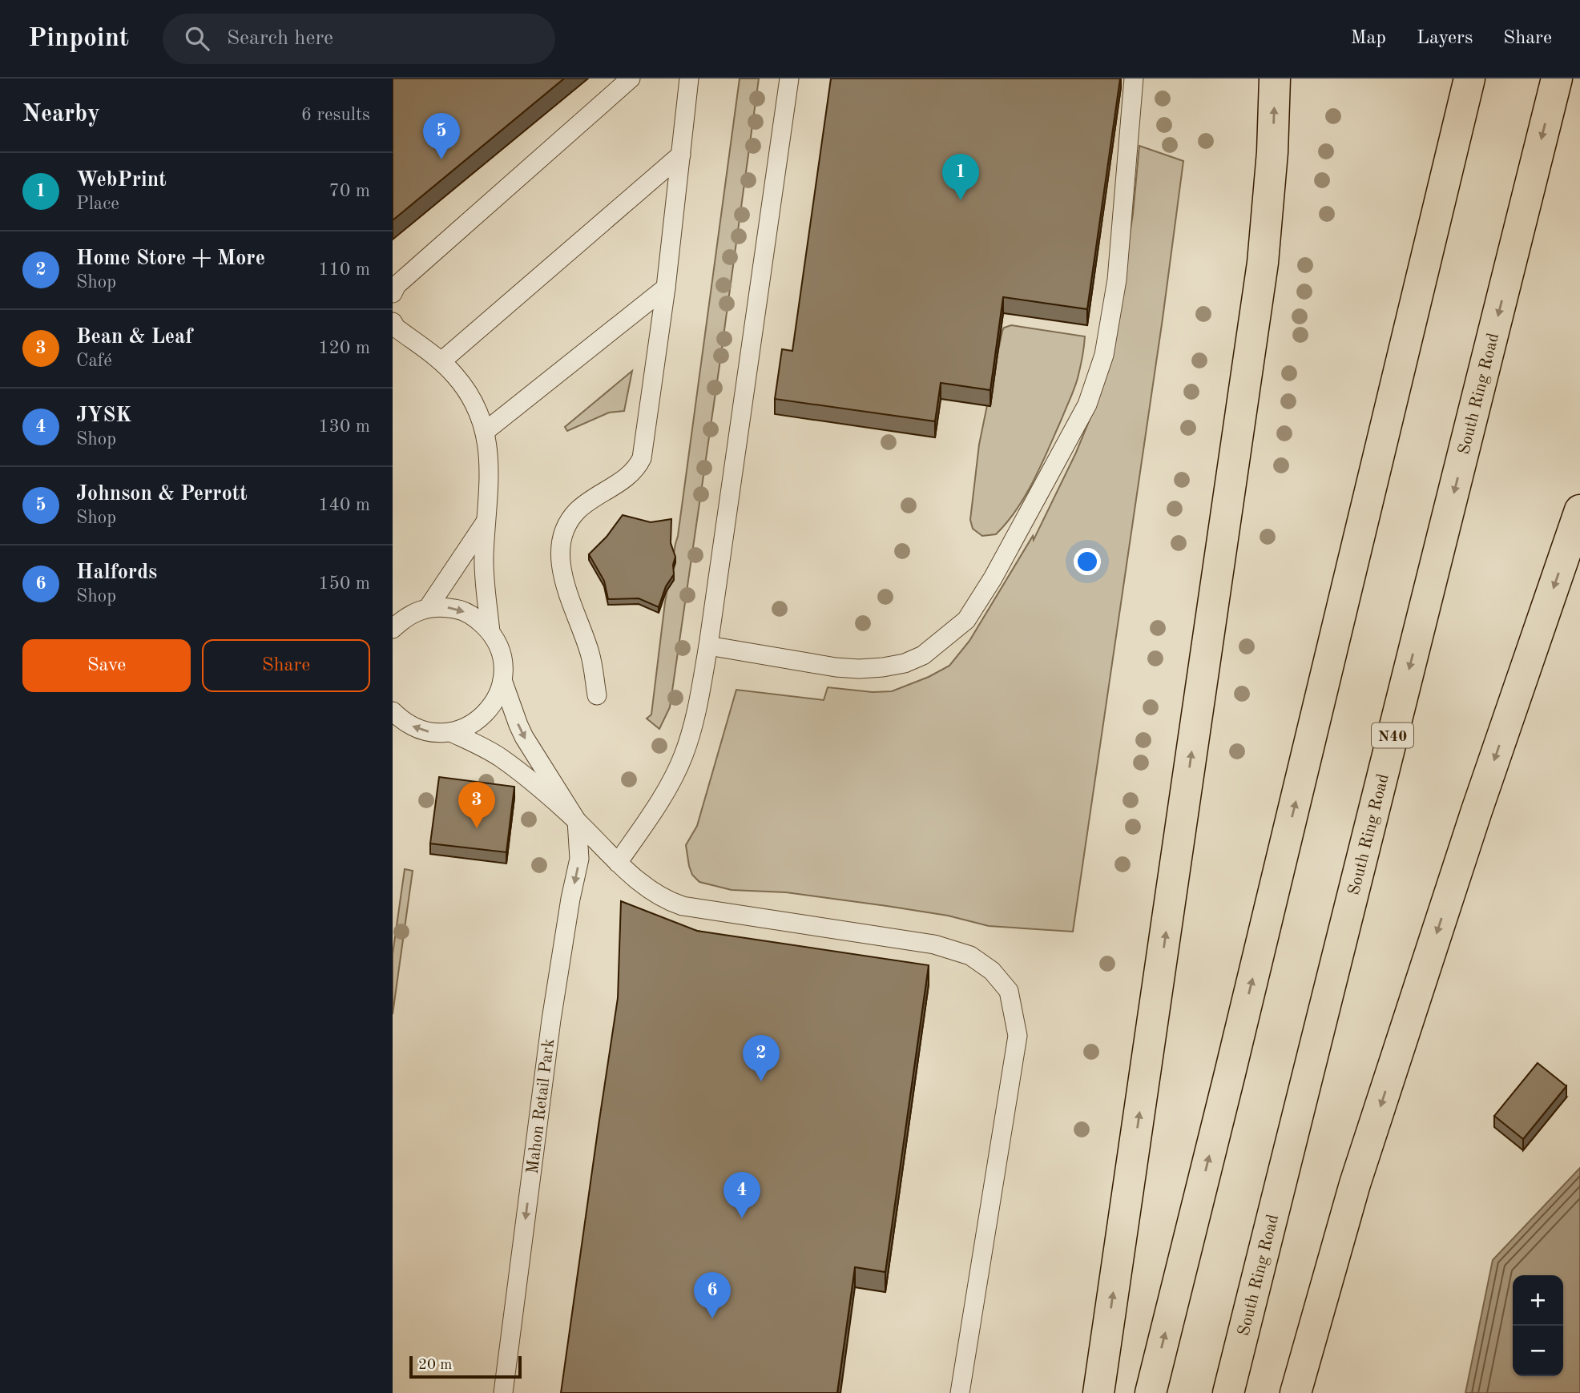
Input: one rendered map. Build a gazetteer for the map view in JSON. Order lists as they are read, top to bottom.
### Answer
{
  "streets": {
    "highway": ["South Ring Road", "N40"],
    "lane": ["Mahon Retail Park"]
  },
  "one_way": ["Mahon Retail Park"],
  "scale_bar": "20 m",
  "page": {
    "header": "Pinpoint",
    "search": "Search here",
    "nav": ["Map", "Layers", "Share"],
    "heading": ["Nearby", "6 results"],
    "pins": [
      "5",
      "1",
      "3",
      "2",
      "4",
      "6"
    ],
    "list": [
      {
        "mark": "1",
        "name": "WebPrint",
        "note": "Place",
        "value": "70 m"
      },
      {
        "mark": "2",
        "name": "Home Store + More",
        "note": "Shop",
        "value": "110 m"
      },
      {
        "mark": "3",
        "name": "Bean & Leaf",
        "note": "Café",
        "value": "120 m"
      },
      {
        "mark": "4",
        "name": "JYSK",
        "note": "Shop",
        "value": "130 m"
      },
      {
        "mark": "5",
        "name": "Johnson & Perrott",
        "note": "Shop",
        "value": "140 m"
      },
      {
        "mark": "6",
        "name": "Halfords",
        "note": "Shop",
        "value": "150 m"
      }
    ],
    "buttons": ["Save", "Share"],
    "map_buttons": ["+", "−"],
    "scale": "20 m"
  }
}
